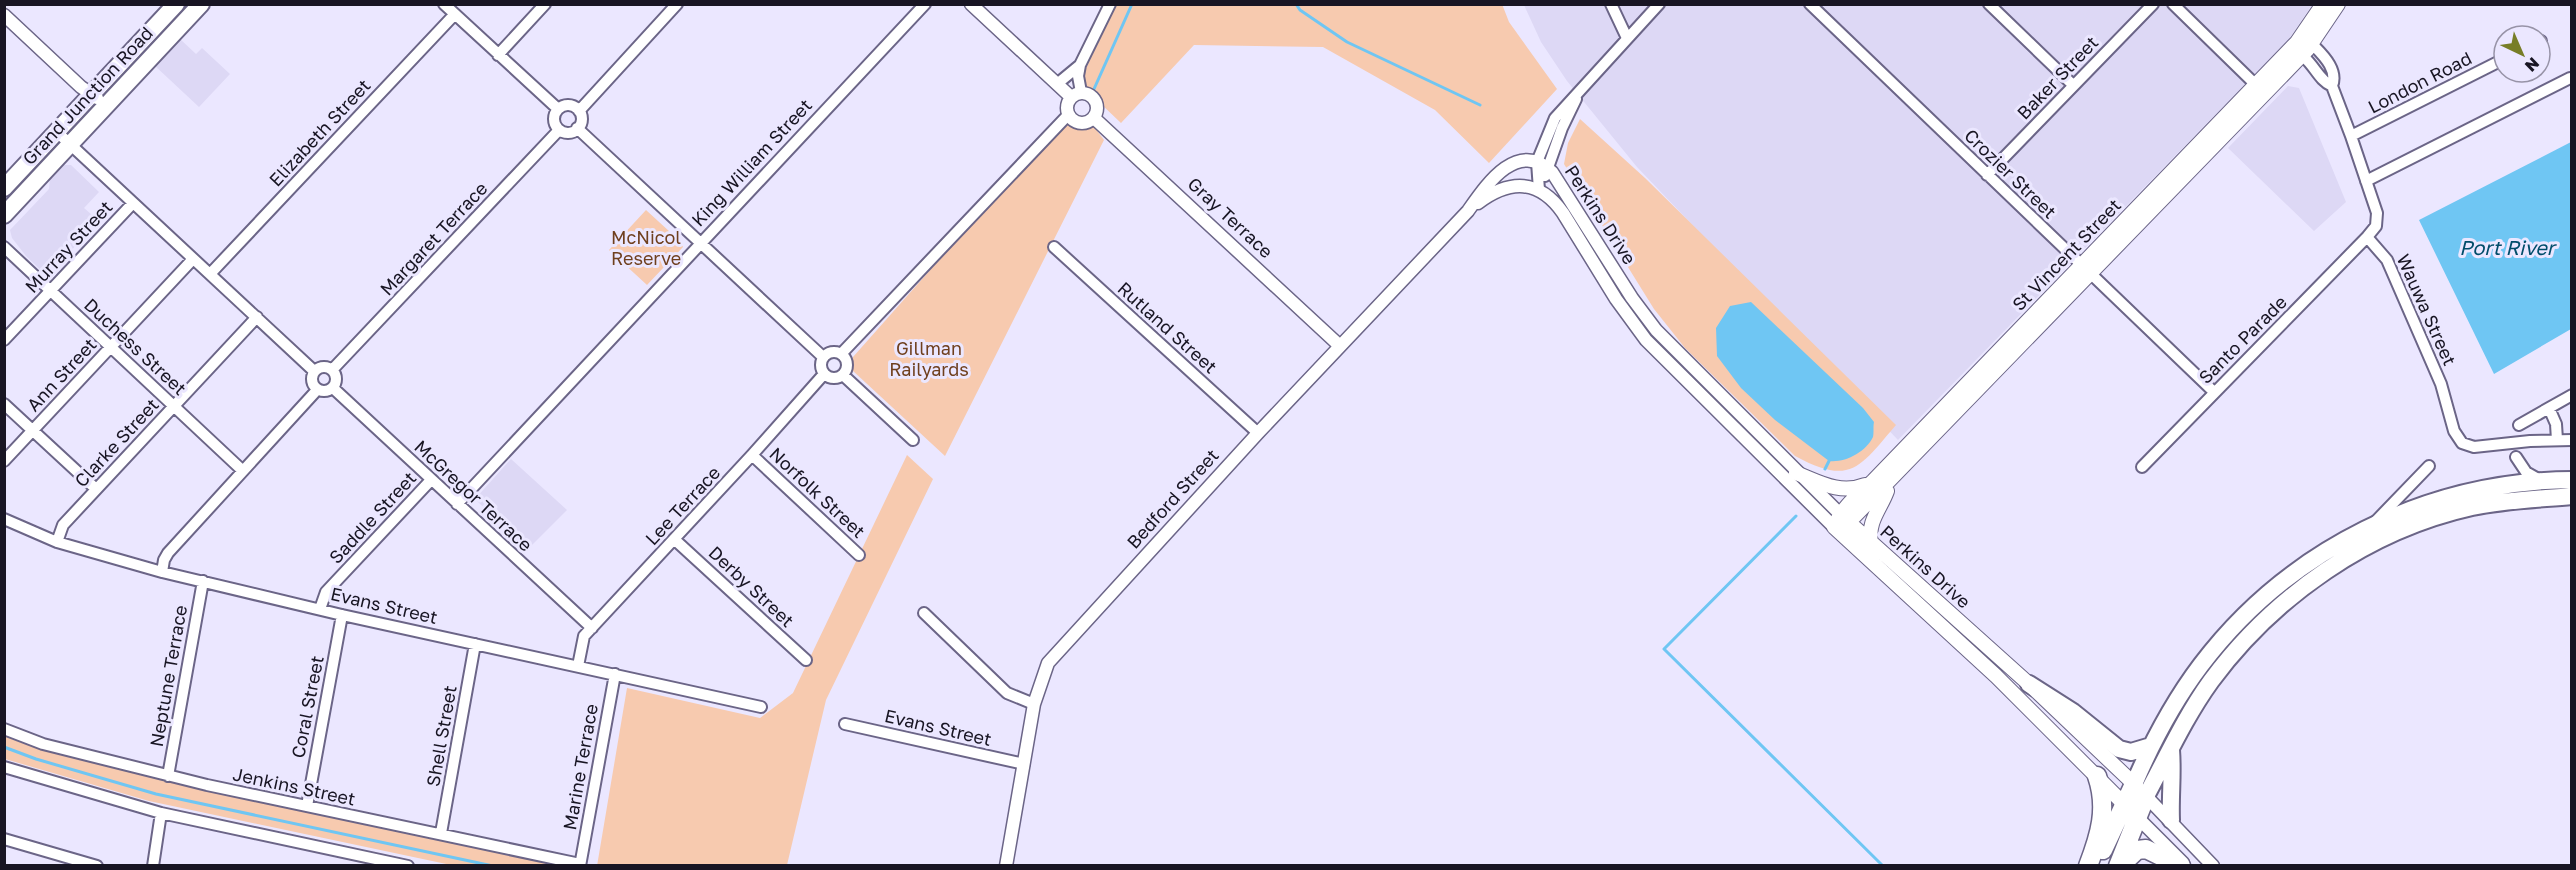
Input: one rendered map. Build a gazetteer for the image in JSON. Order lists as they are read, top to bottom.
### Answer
{
  "streets": {
    "highway": ["Grand Junction Road"],
    "main road": ["Perkins Drive", "St Vincent Street"],
    "street": [
      "Baker Street",
      "London Road",
      "Elizabeth Street",
      "King William Street",
      "Crozier Street",
      "Gray Terrace",
      "Margaret Terrace",
      "Murray Street",
      "Wauwa Street",
      "Rutland Street",
      "Santo Parade",
      "Duchess Street",
      "Ann Street",
      "Clarke Street",
      "Norfolk Street",
      "McGregor Terrace",
      "Bedford Street",
      "Lee Terrace",
      "Saddle Street",
      "Derby Street",
      "Evans Street",
      "Neptune Terrace",
      "Coral Street",
      "Shell Street",
      "Marine Terrace",
      "Jenkins Street"
    ]
  },
  "crossings": [
    ["Baker Street", "Crozier Street"],
    ["King William Street", "McGregor Terrace"],
    ["Crozier Street", "St Vincent Street"],
    ["Crozier Street", "Santo Parade"],
    ["Perkins Drive", "St Vincent Street"],
    ["Perkins Drive", "Bedford Street"],
    ["Gray Terrace", "Bedford Street"],
    ["Margaret Terrace", "McGregor Terrace"],
    ["Murray Street", "Duchess Street"],
    ["Wauwa Street", "Santo Parade"],
    ["Rutland Street", "Bedford Street"],
    ["Duchess Street", "Ann Street"],
    ["Duchess Street", "Clarke Street"],
    ["Clarke Street", "Evans Street"],
    ["Norfolk Street", "Lee Terrace"],
    ["McGregor Terrace", "Lee Terrace"],
    ["McGregor Terrace", "Saddle Street"],
    ["Bedford Street", "Evans Street"],
    ["Lee Terrace", "Derby Street"],
    ["Lee Terrace", "Evans Street"],
    ["Saddle Street", "Evans Street"],
    ["Evans Street", "Neptune Terrace"],
    ["Evans Street", "Coral Street"],
    ["Evans Street", "Shell Street"],
    ["Evans Street", "Marine Terrace"],
    ["Neptune Terrace", "Jenkins Street"],
    ["Coral Street", "Jenkins Street"],
    ["Shell Street", "Jenkins Street"],
    ["Marine Terrace", "Jenkins Street"]
  ],
  "water": ["Port River"],
  "parks": ["McNicol Reserve", "Gillman Railyards"],
  "north": "bottom right"
}
